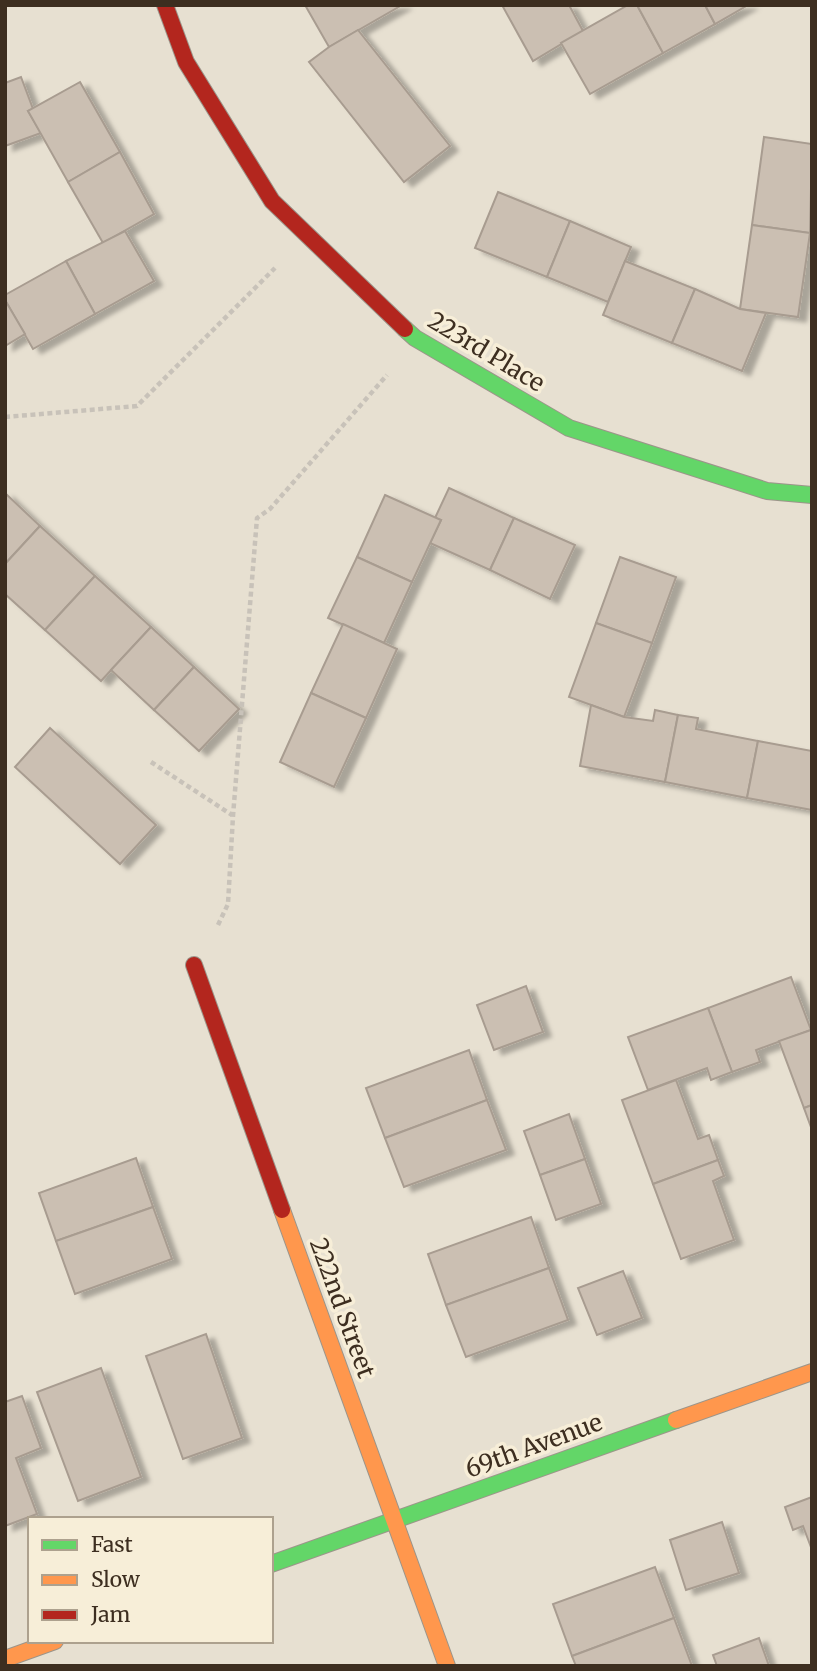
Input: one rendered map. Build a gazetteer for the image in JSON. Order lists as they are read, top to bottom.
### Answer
{
  "streets": {
    "street": ["223rd Place", "222nd Street", "69th Avenue"]
  },
  "crossings": [
    ["222nd Street", "69th Avenue"]
  ],
  "legend": ["Fast", "Slow", "Jam"]
}
